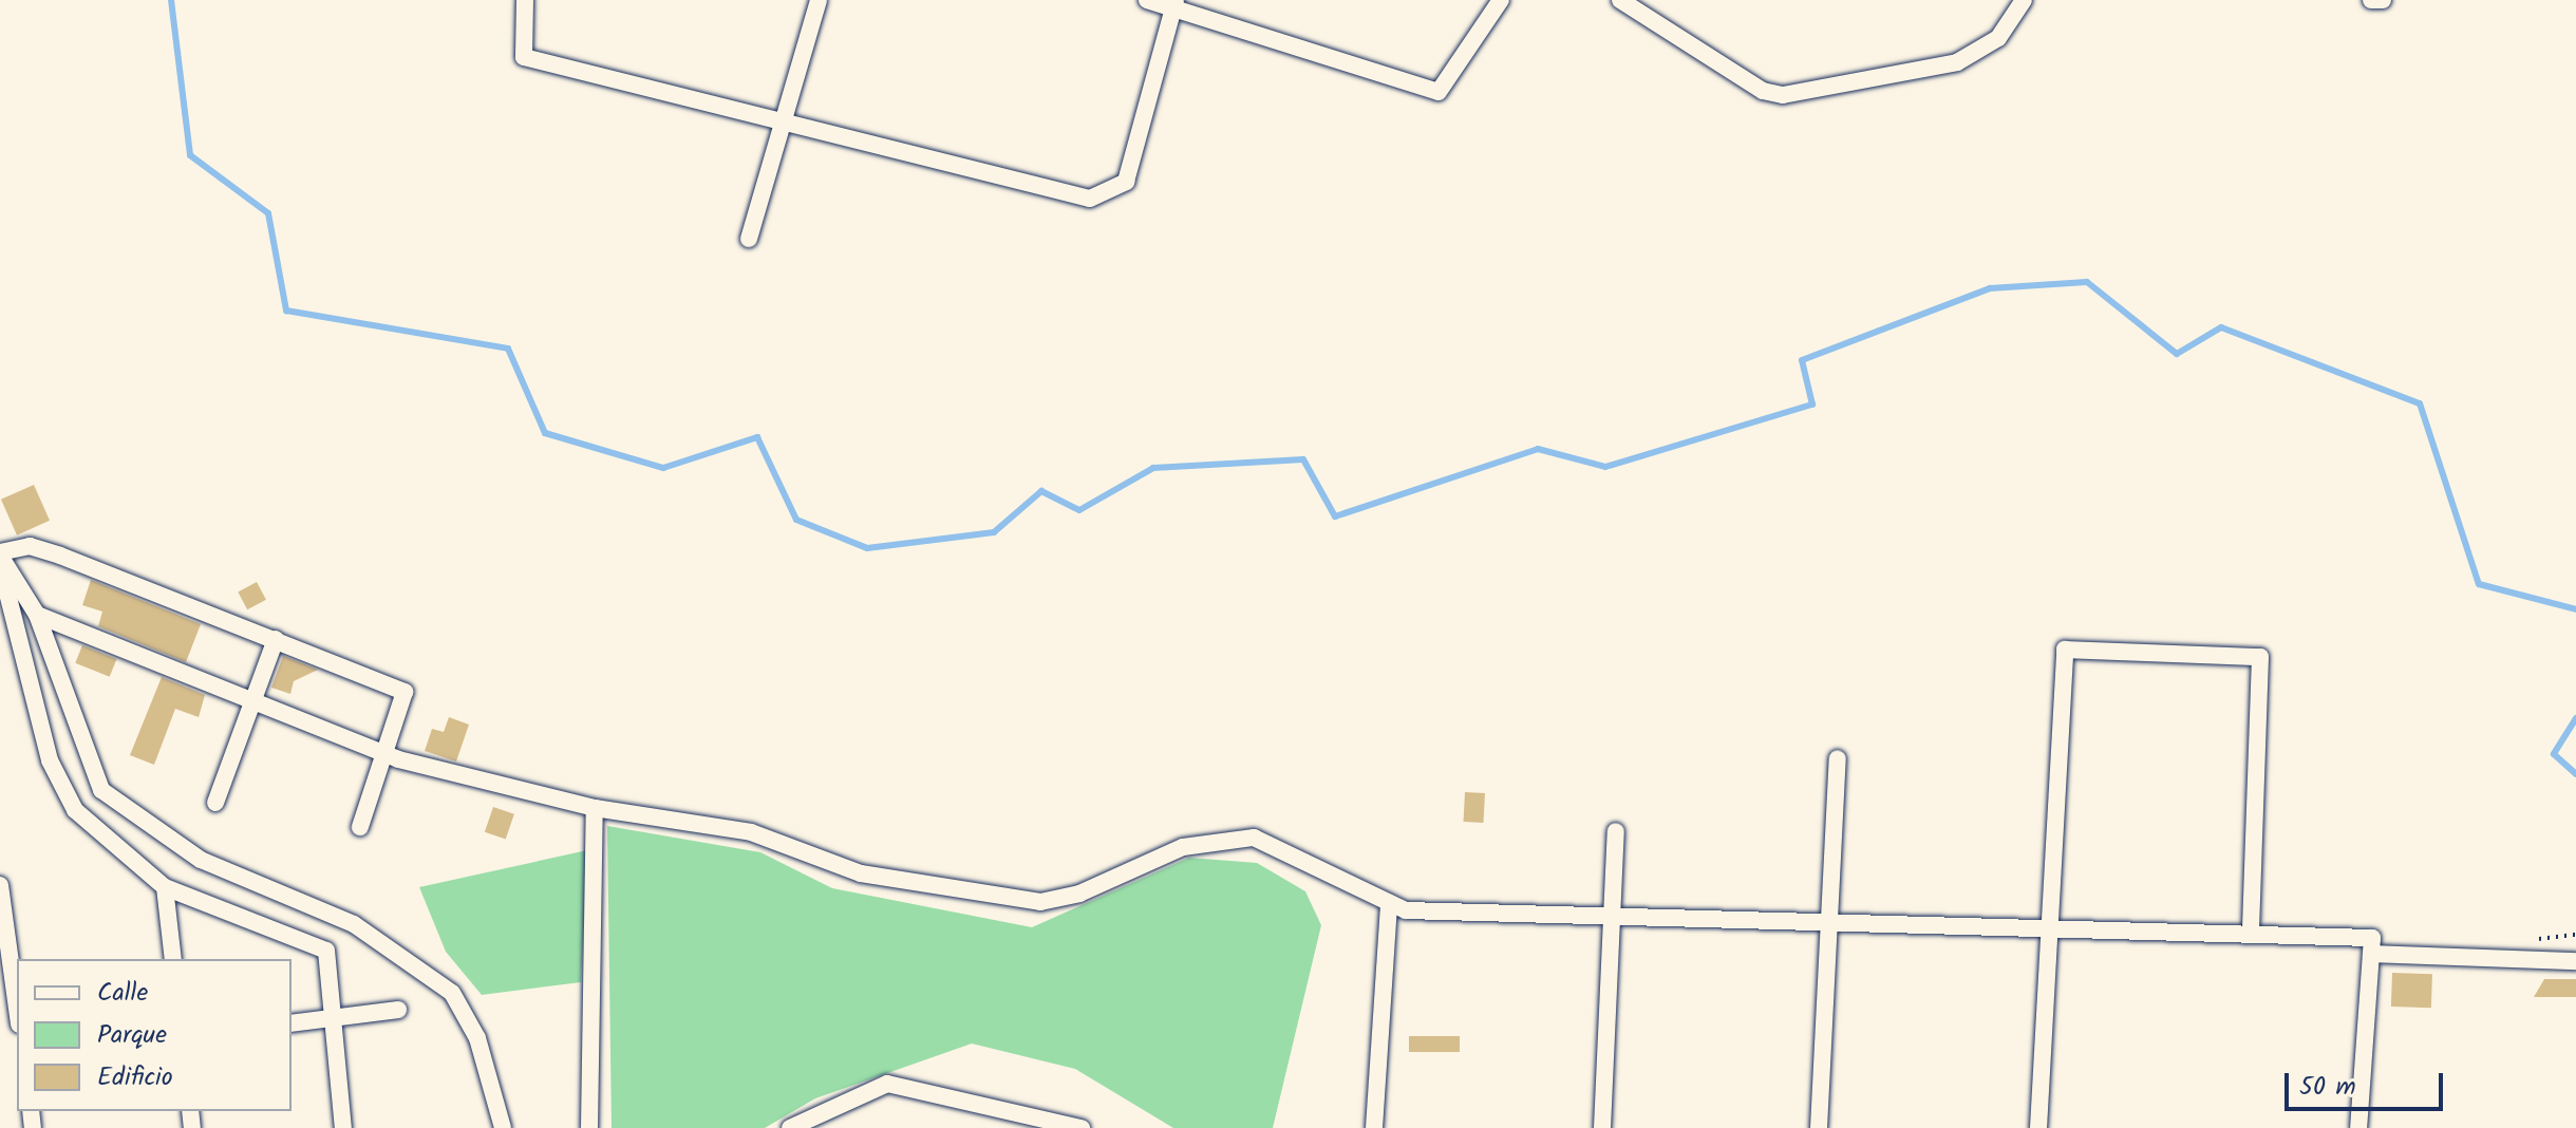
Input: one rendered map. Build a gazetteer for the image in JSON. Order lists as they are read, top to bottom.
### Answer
{
  "legend": ["Calle", "Parque", "Edificio"],
  "scale_bar": "50 m"
}
